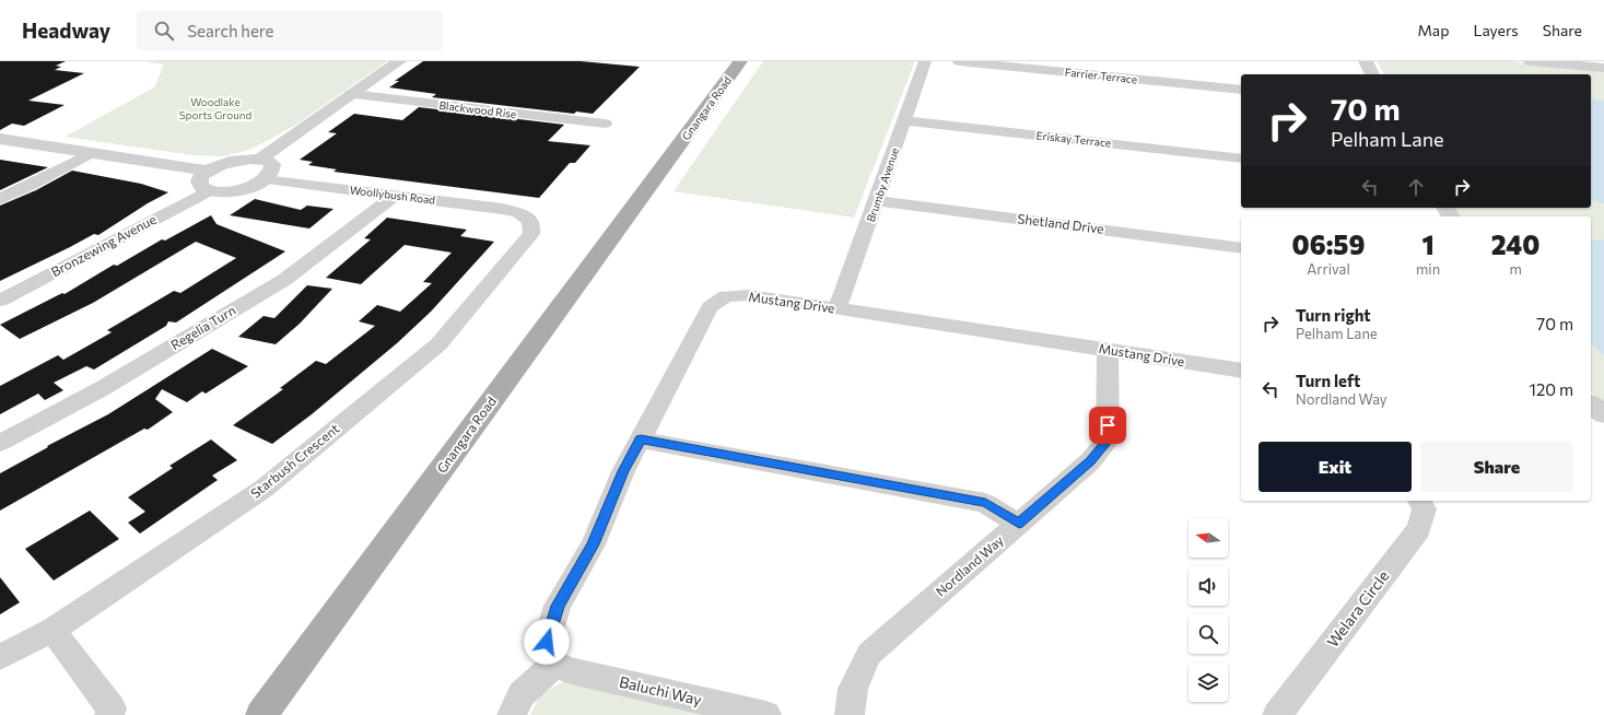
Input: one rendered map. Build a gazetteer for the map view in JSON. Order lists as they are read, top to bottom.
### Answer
{
  "streets": {
    "main road": ["Gnangara Road"],
    "street": [
      "Farrier Terrace",
      "Blackwood Rise",
      "Eriskay Terrace",
      "Brumby Avenue",
      "Woollybush Road",
      "Shetland Drive",
      "Bronzewing Avenue",
      "Mustang Drive",
      "Regelia Turn",
      "Starbush Crescent",
      "Nordland Way",
      "Welara Circle",
      "Baluchi Way"
    ]
  },
  "crossings": [
    ["Eriskay Terrace", "Brumby Avenue"],
    ["Brumby Avenue", "Shetland Drive"],
    ["Brumby Avenue", "Mustang Drive"],
    ["Woollybush Road", "Regelia Turn"],
    ["Woollybush Road", "Starbush Crescent"],
    ["Mustang Drive", "Nordland Way"],
    ["Mustang Drive", "Baluchi Way"]
  ],
  "parks": ["Woodlake Sports Ground"],
  "north": "left",
  "page": {
    "header": "Headway",
    "search": "Search here",
    "nav": ["Map", "Layers", "Share"],
    "turn": ["70 m", "Pelham Lane"],
    "eta": [
      "06:59",
      "Arrival",
      "1",
      "min",
      "240",
      "m"
    ],
    "list": [
      {
        "name": "Turn right",
        "note": "Pelham Lane",
        "value": "70 m"
      },
      {
        "name": "Turn left",
        "note": "Nordland Way",
        "value": "120 m"
      }
    ],
    "buttons": ["Exit", "Share"]
  }
}
